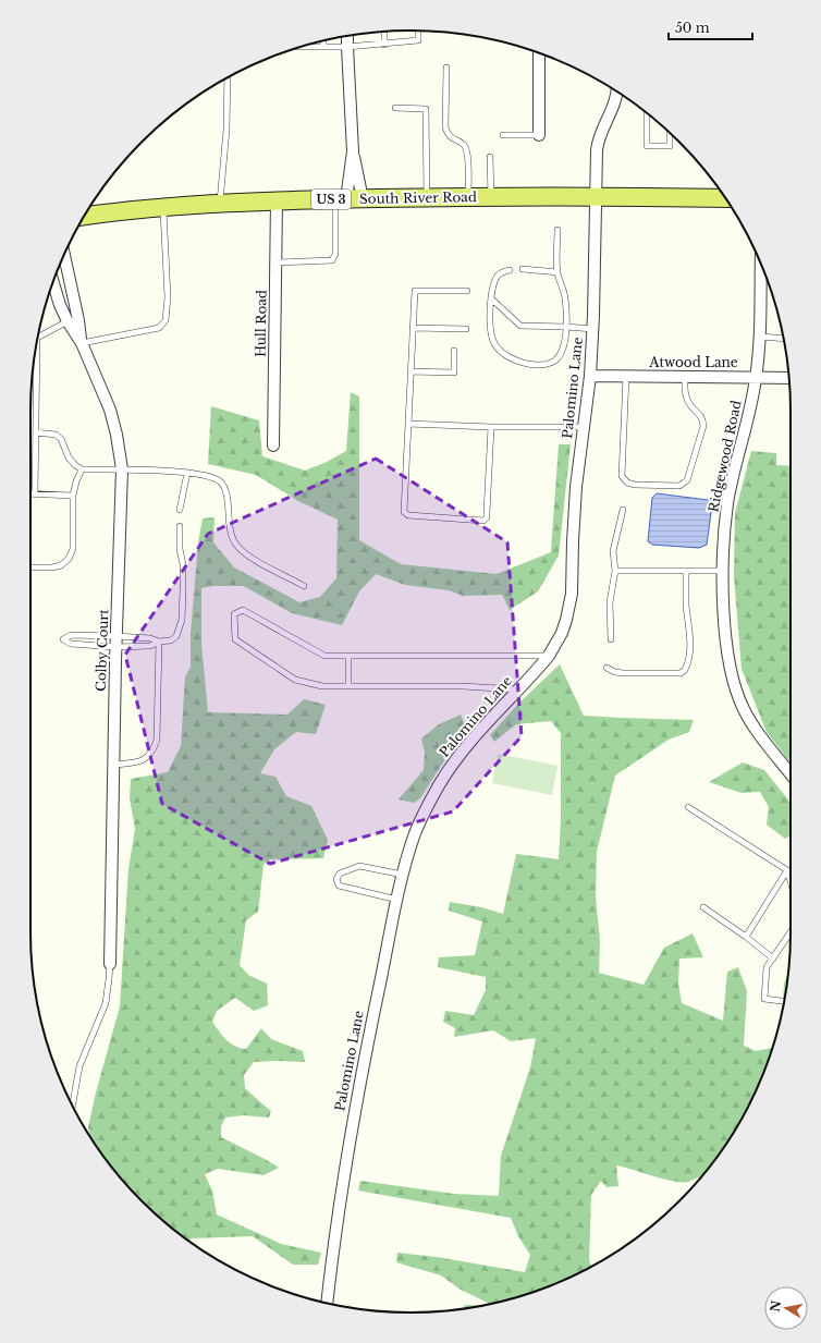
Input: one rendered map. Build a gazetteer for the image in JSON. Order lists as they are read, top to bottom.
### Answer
{
  "streets": {
    "main road": ["South River Road", "US 3"],
    "street": [
      "Hull Road",
      "Atwood Lane",
      "Palomino Lane",
      "Ridgewood Road",
      "Colby Court"
    ]
  },
  "crossings": [
    ["South River Road", "Hull Road"],
    ["South River Road", "Palomino Lane"],
    ["Atwood Lane", "Palomino Lane"],
    ["Atwood Lane", "Ridgewood Road"]
  ],
  "scale_bar": "50 m",
  "north": "left"
}
